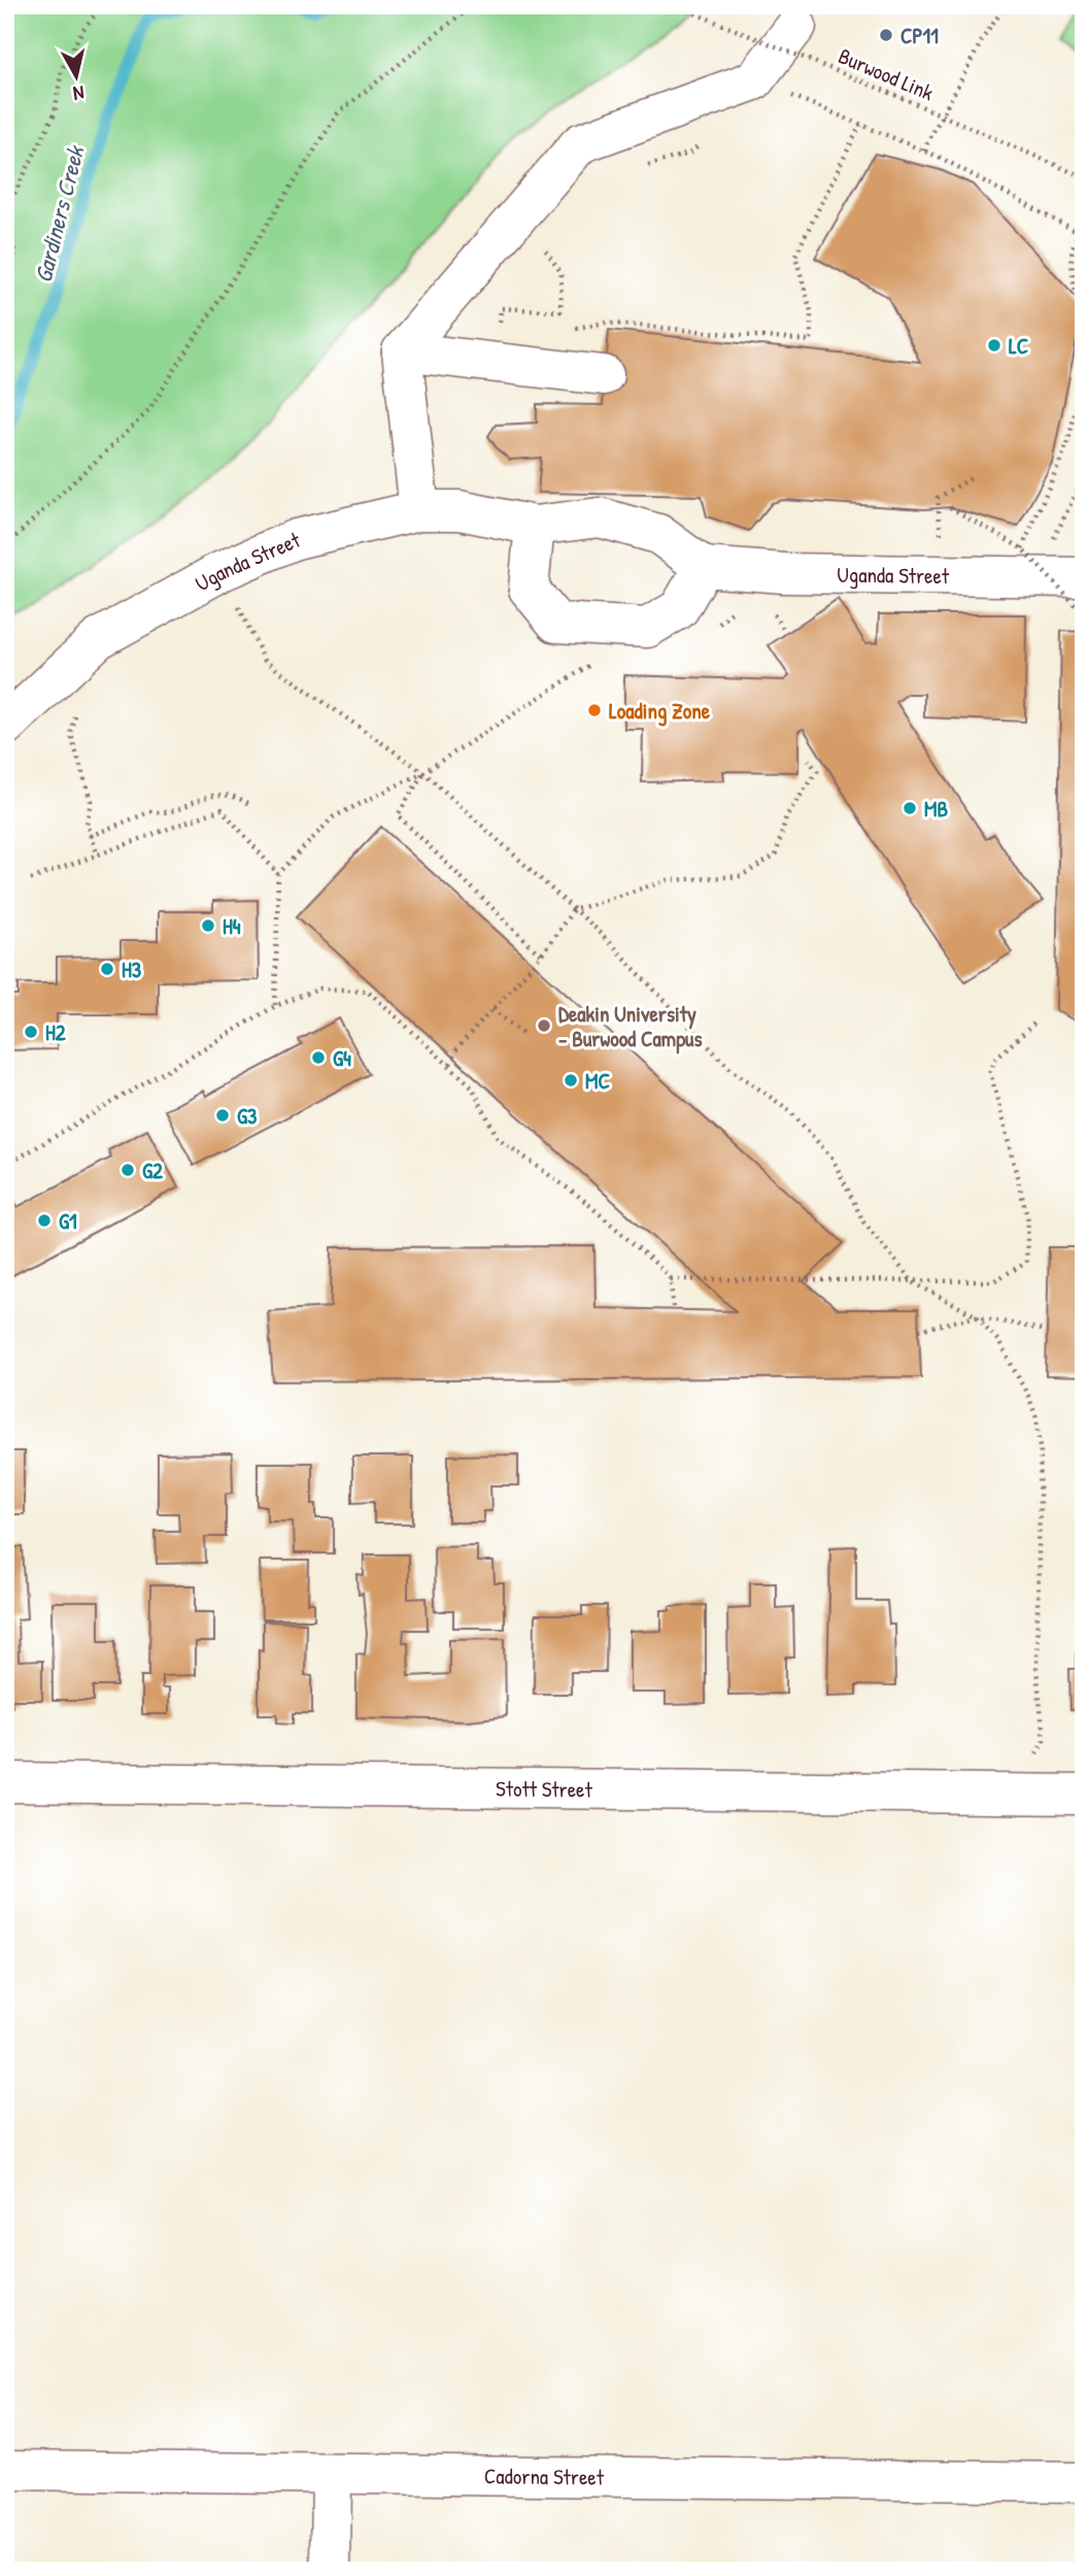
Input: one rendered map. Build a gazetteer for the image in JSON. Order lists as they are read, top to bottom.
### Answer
{
  "streets": {
    "street": ["Uganda Street", "Stott Street", "Cadorna Street"],
    "path": ["Burwood Link"]
  },
  "water": ["Gardiners Creek"],
  "places": [
    "CP11",
    "LC",
    "Loading Zone",
    "MB",
    "H4",
    "H3",
    "Deakin University - Burwood Campus",
    "H2",
    "G4",
    "MC",
    "G3",
    "G2",
    "G1"
  ],
  "north": "bottom"
}
